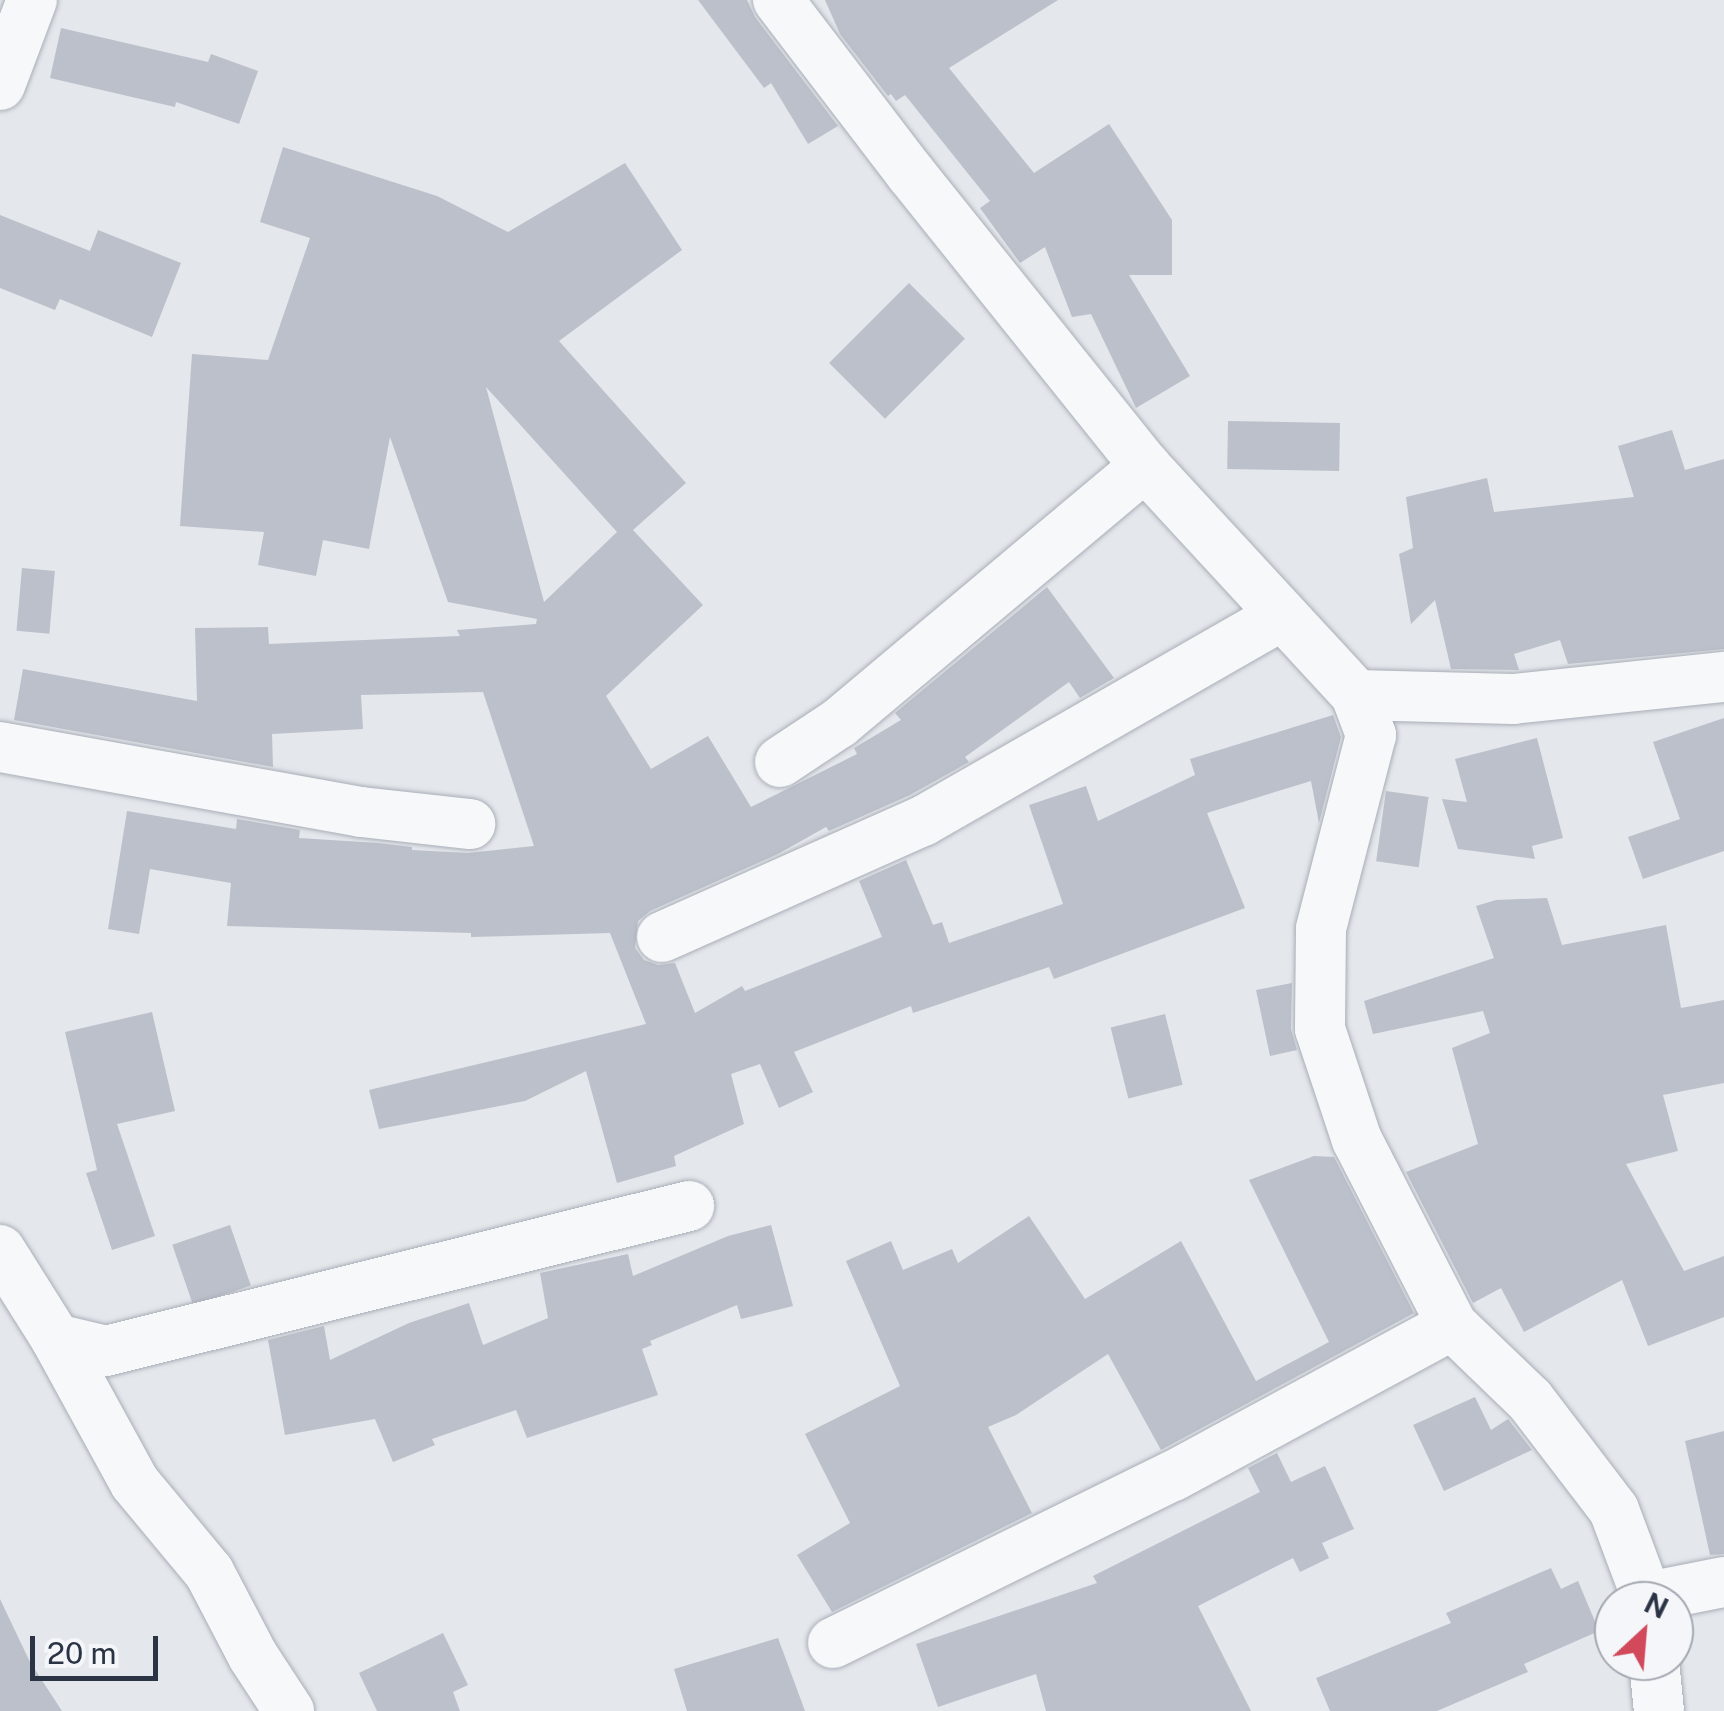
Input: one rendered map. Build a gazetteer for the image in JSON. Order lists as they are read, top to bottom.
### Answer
{
  "scale_bar": "20 m",
  "north": "top right"
}
